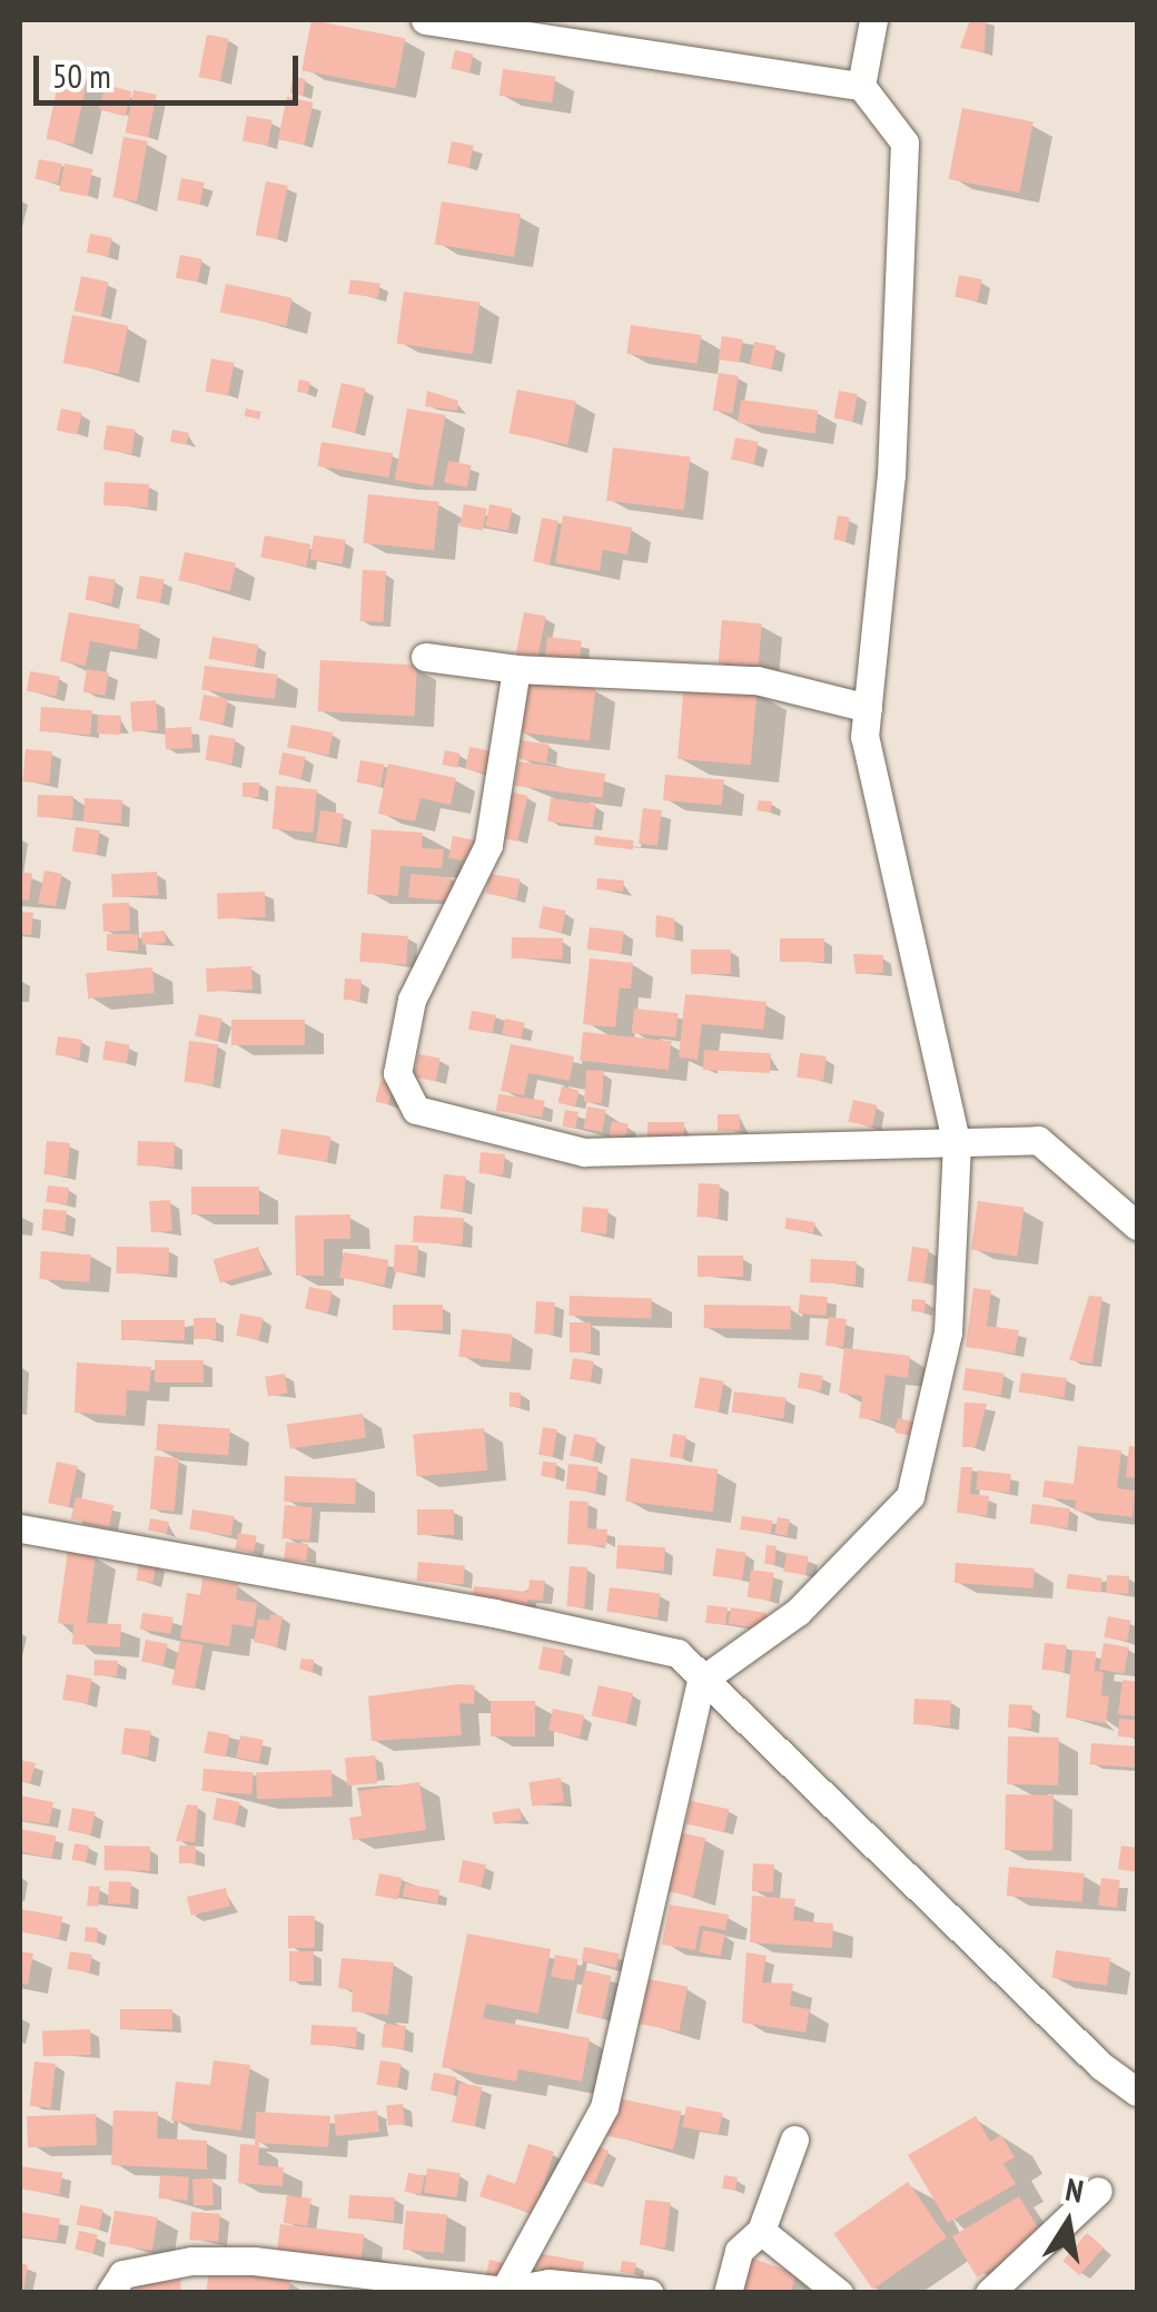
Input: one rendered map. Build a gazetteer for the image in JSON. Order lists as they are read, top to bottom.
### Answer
{
  "scale_bar": "50 m",
  "north": "top"
}
